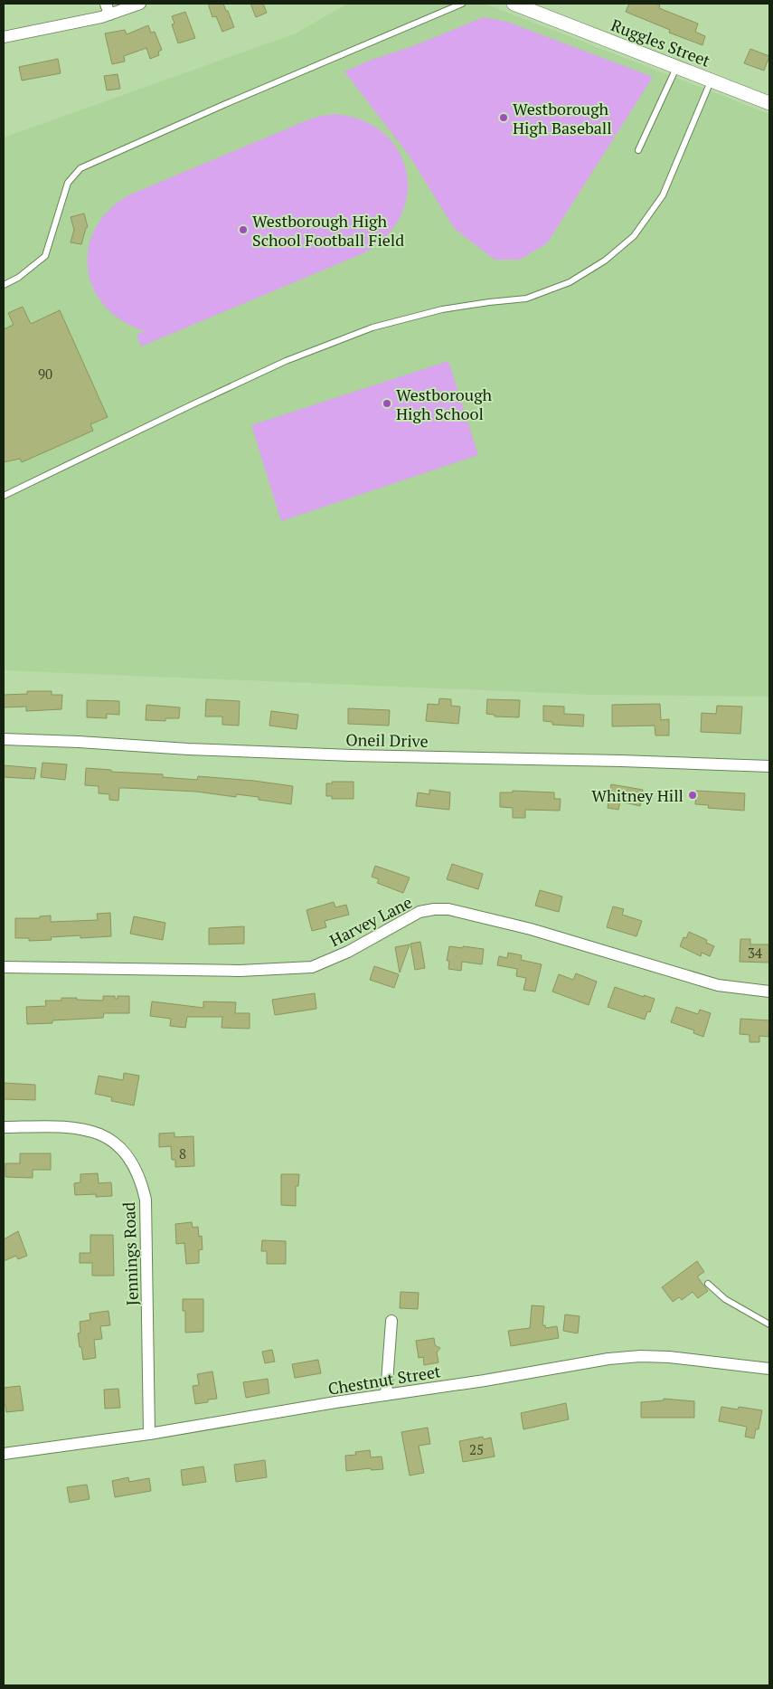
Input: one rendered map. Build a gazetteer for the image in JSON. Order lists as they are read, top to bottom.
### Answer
{
  "streets": {
    "street": [
      "Ruggles Street",
      "Oneil Drive",
      "Harvey Lane",
      "Jennings Road",
      "Chestnut Street"
    ]
  },
  "crossings": [
    ["Jennings Road", "Chestnut Street"]
  ],
  "places": [
    "Westborough High Baseball",
    "Westborough High School Football Field",
    "Westborough High School",
    "Whitney Hill"
  ],
  "house_numbers": [
    "90",
    "34",
    "8",
    "25"
  ]
}
